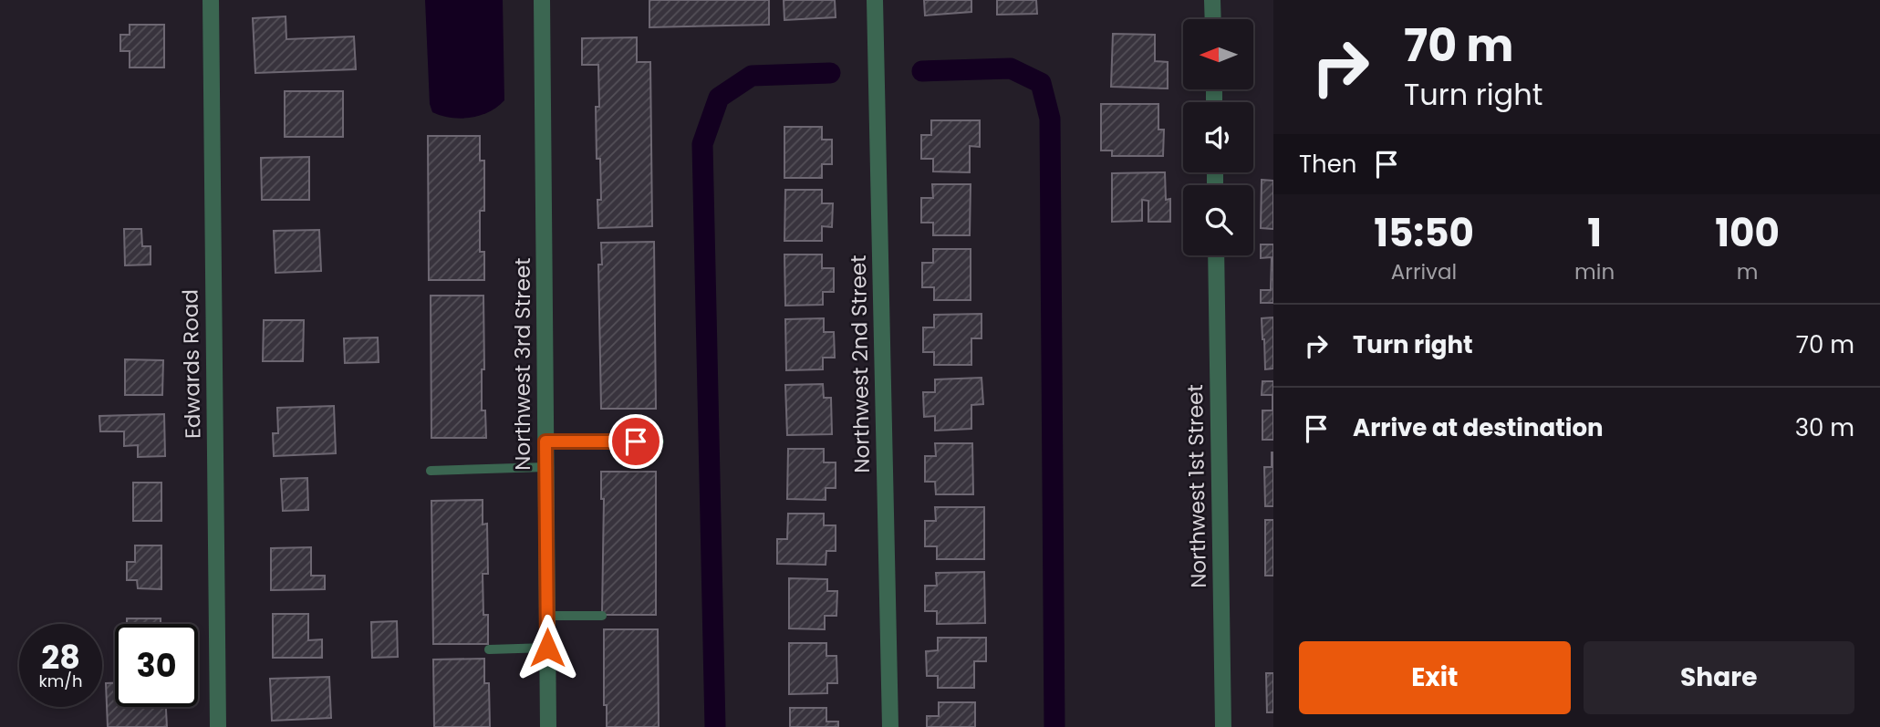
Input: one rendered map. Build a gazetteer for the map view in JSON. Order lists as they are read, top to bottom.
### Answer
{
  "streets": {
    "street": [
      "Edwards Road",
      "Northwest 3rd Street",
      "Northwest 2nd Street",
      "Northwest 1st Street"
    ]
  },
  "north": "left",
  "page": {
    "turn": ["70 m", "Turn right"],
    "then": "Then",
    "eta": [
      "15:50",
      "Arrival",
      "1",
      "min",
      "100",
      "m"
    ],
    "list": [
      {
        "name": "Turn right",
        "value": "70 m"
      },
      {
        "name": "Arrive at destination",
        "value": "30 m"
      }
    ],
    "speed": "28 km/h",
    "limit": "30",
    "buttons": ["Exit", "Share"]
  }
}
